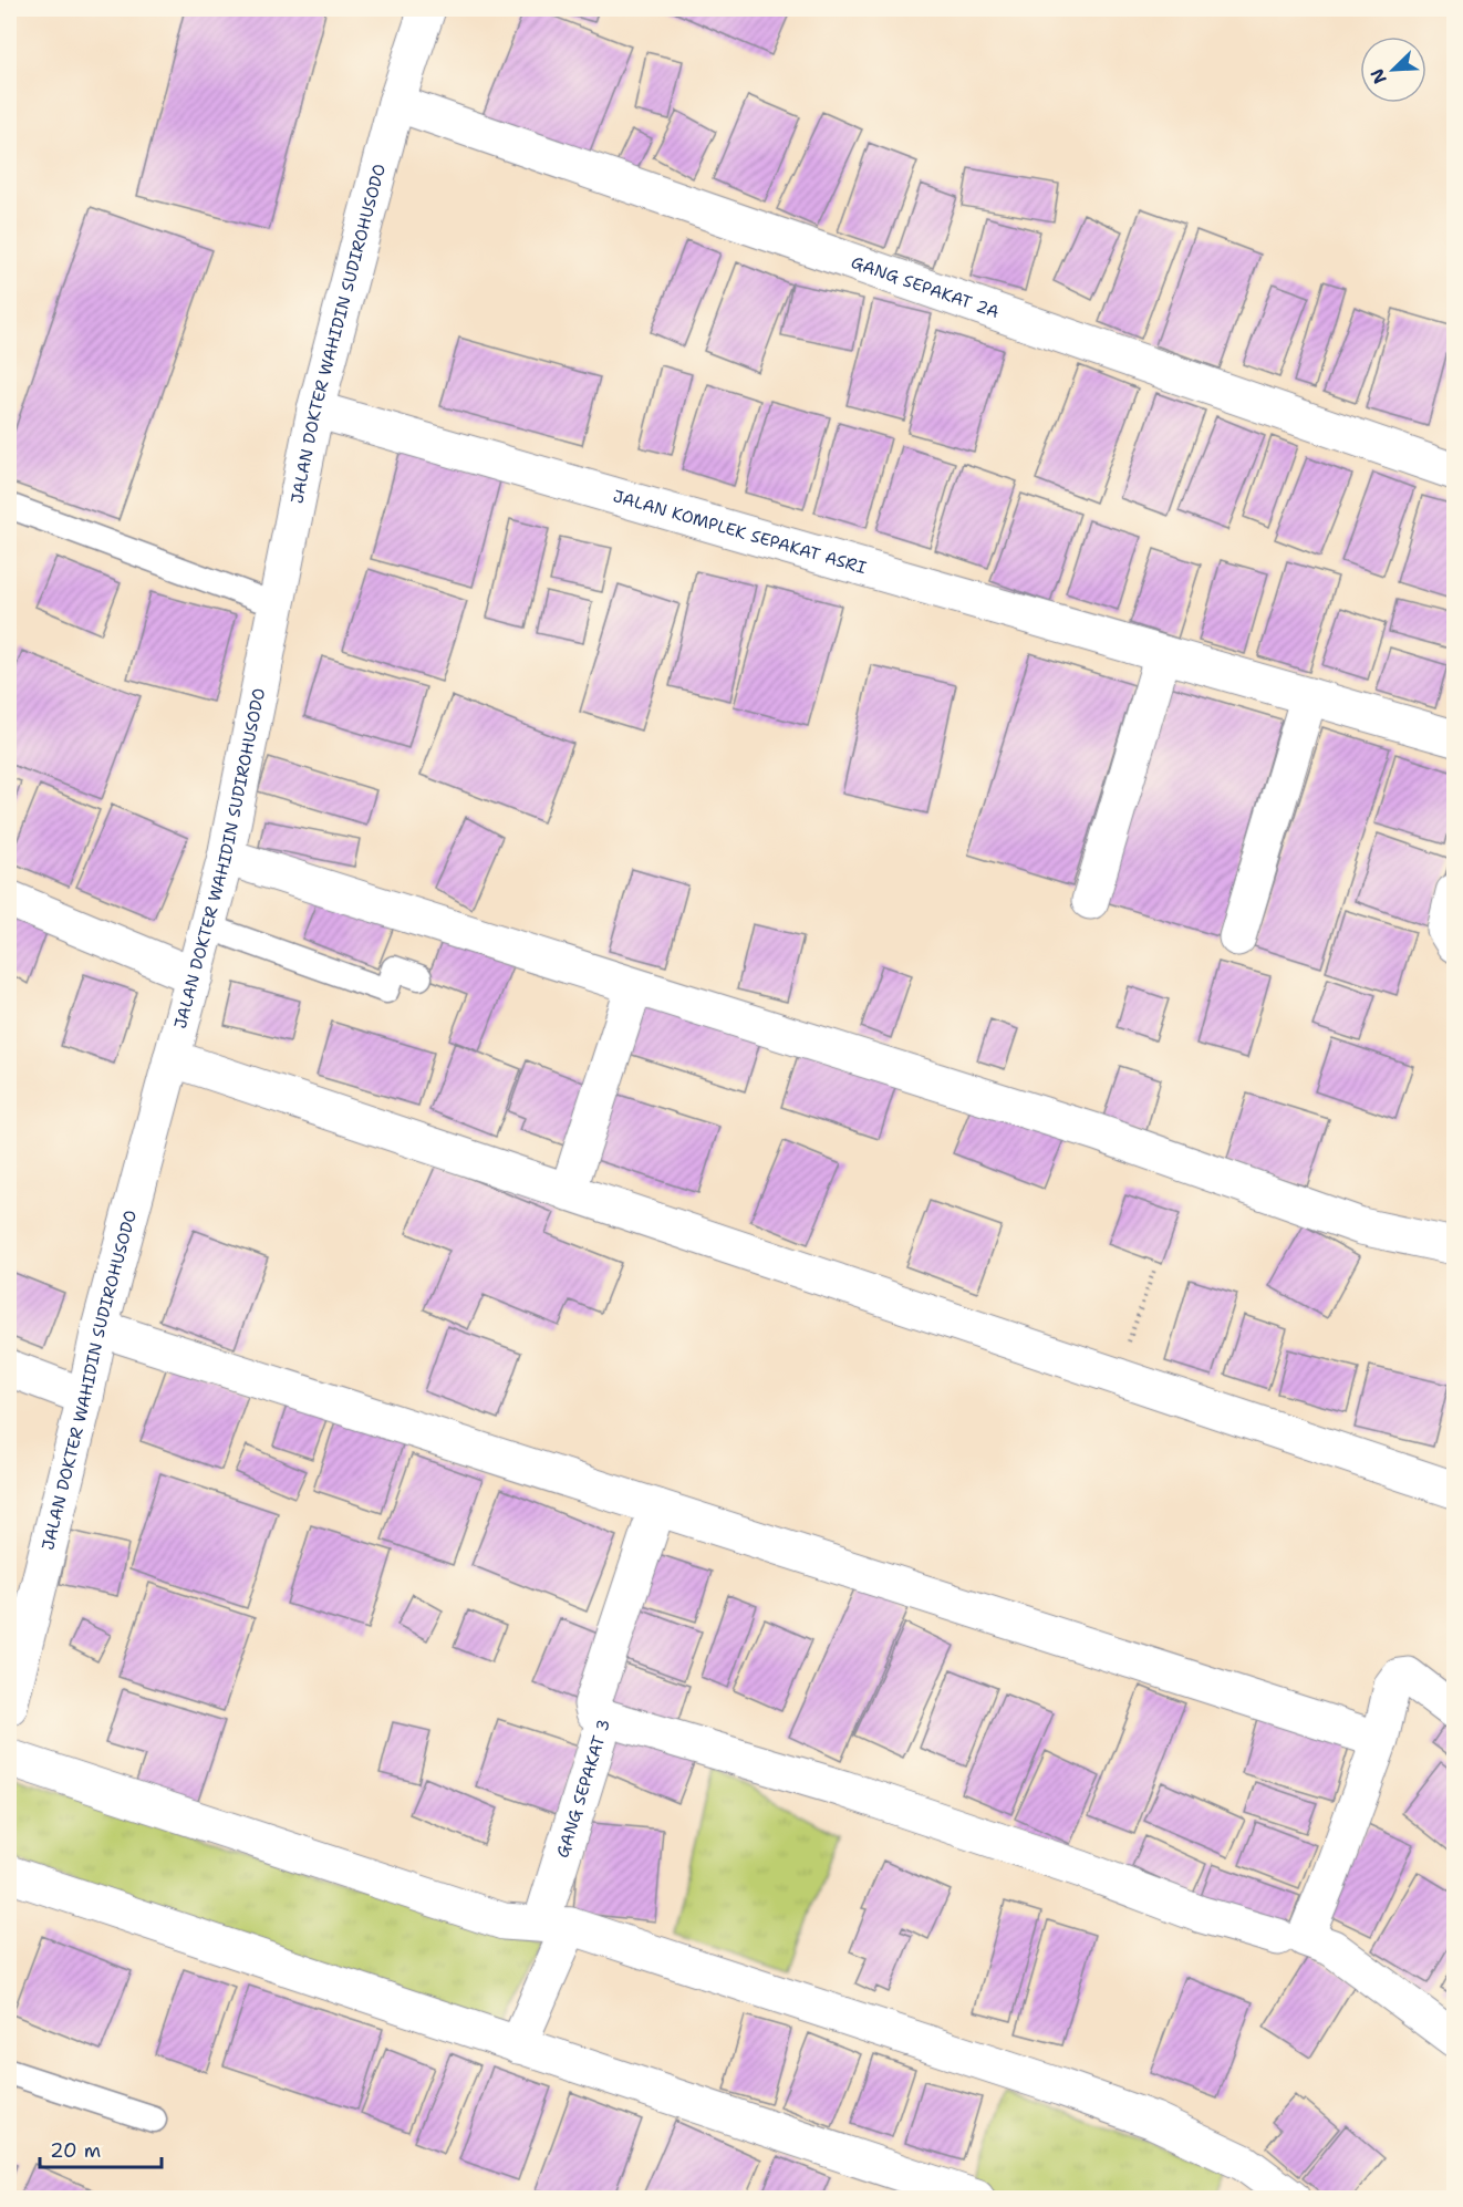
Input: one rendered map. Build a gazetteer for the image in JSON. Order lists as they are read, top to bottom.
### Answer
{
  "streets": {
    "street": [
      "GANG SEPAKAT 2A",
      "JALAN DOKTER WAHIDIN SUDIROHUSODO",
      "JALAN KOMPLEK SEPAKAT ASRI",
      "GANG SEPAKAT 3"
    ]
  },
  "crossings": [
    ["GANG SEPAKAT 2A", "JALAN DOKTER WAHIDIN SUDIROHUSODO"],
    ["JALAN DOKTER WAHIDIN SUDIROHUSODO", "JALAN KOMPLEK SEPAKAT ASRI"]
  ],
  "scale_bar": "20 m",
  "north": "bottom left"
}
